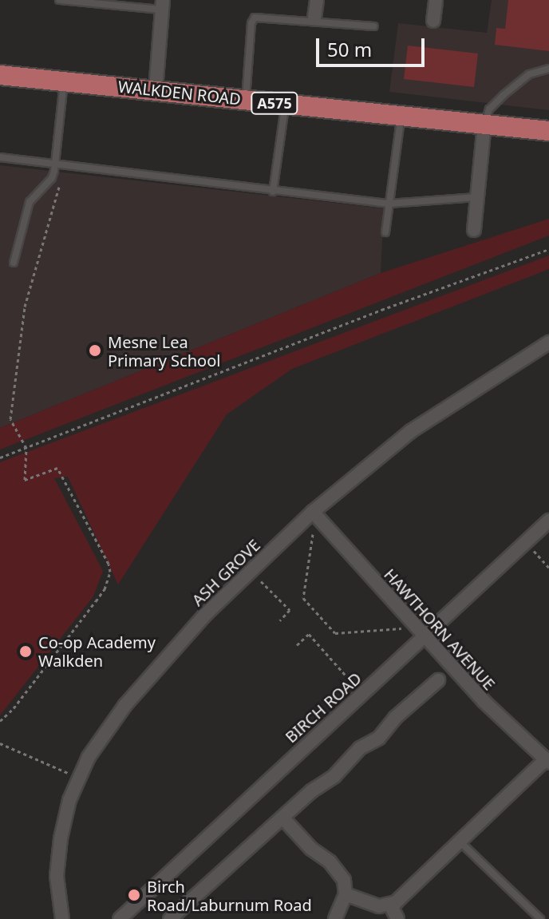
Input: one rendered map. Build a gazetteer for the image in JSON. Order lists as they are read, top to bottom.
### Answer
{
  "streets": {
    "main road": ["WALKDEN ROAD", "A575"],
    "street": ["ASH GROVE", "HAWTHORN AVENUE", "BIRCH ROAD"]
  },
  "crossings": [
    ["ASH GROVE", "HAWTHORN AVENUE"],
    ["HAWTHORN AVENUE", "BIRCH ROAD"]
  ],
  "places": ["Mesne Lea Primary School", "Co-op Academy Walkden", "Birch Road/Laburnum Road"],
  "scale_bar": "50 m"
}
